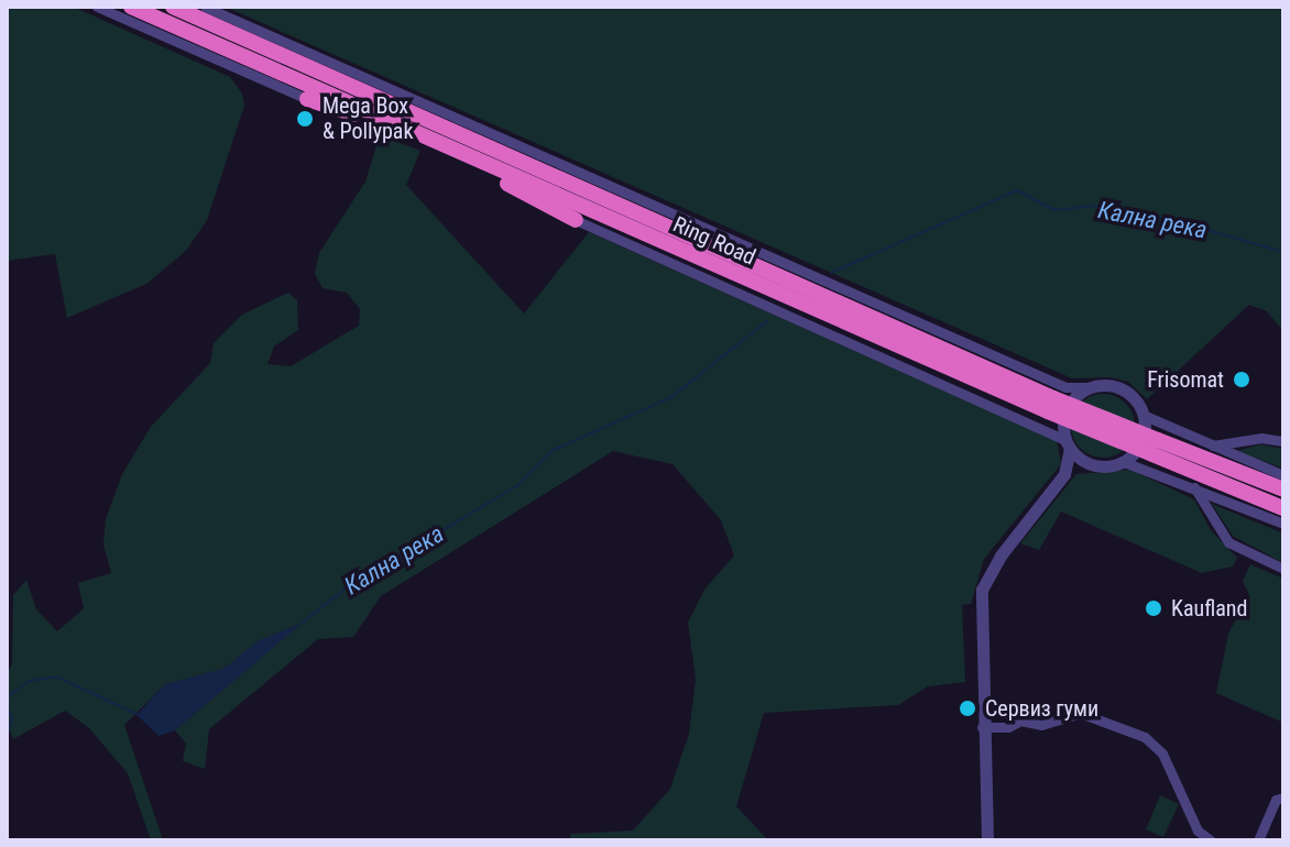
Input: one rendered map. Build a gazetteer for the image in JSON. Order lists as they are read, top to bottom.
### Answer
{
  "streets": {
    "highway": ["Ring Road"]
  },
  "water": ["Кална река"],
  "places": [
    "Mega Box & Pollypak",
    "Frisomat",
    "Kaufland",
    "Сервиз гуми"
  ]
}
